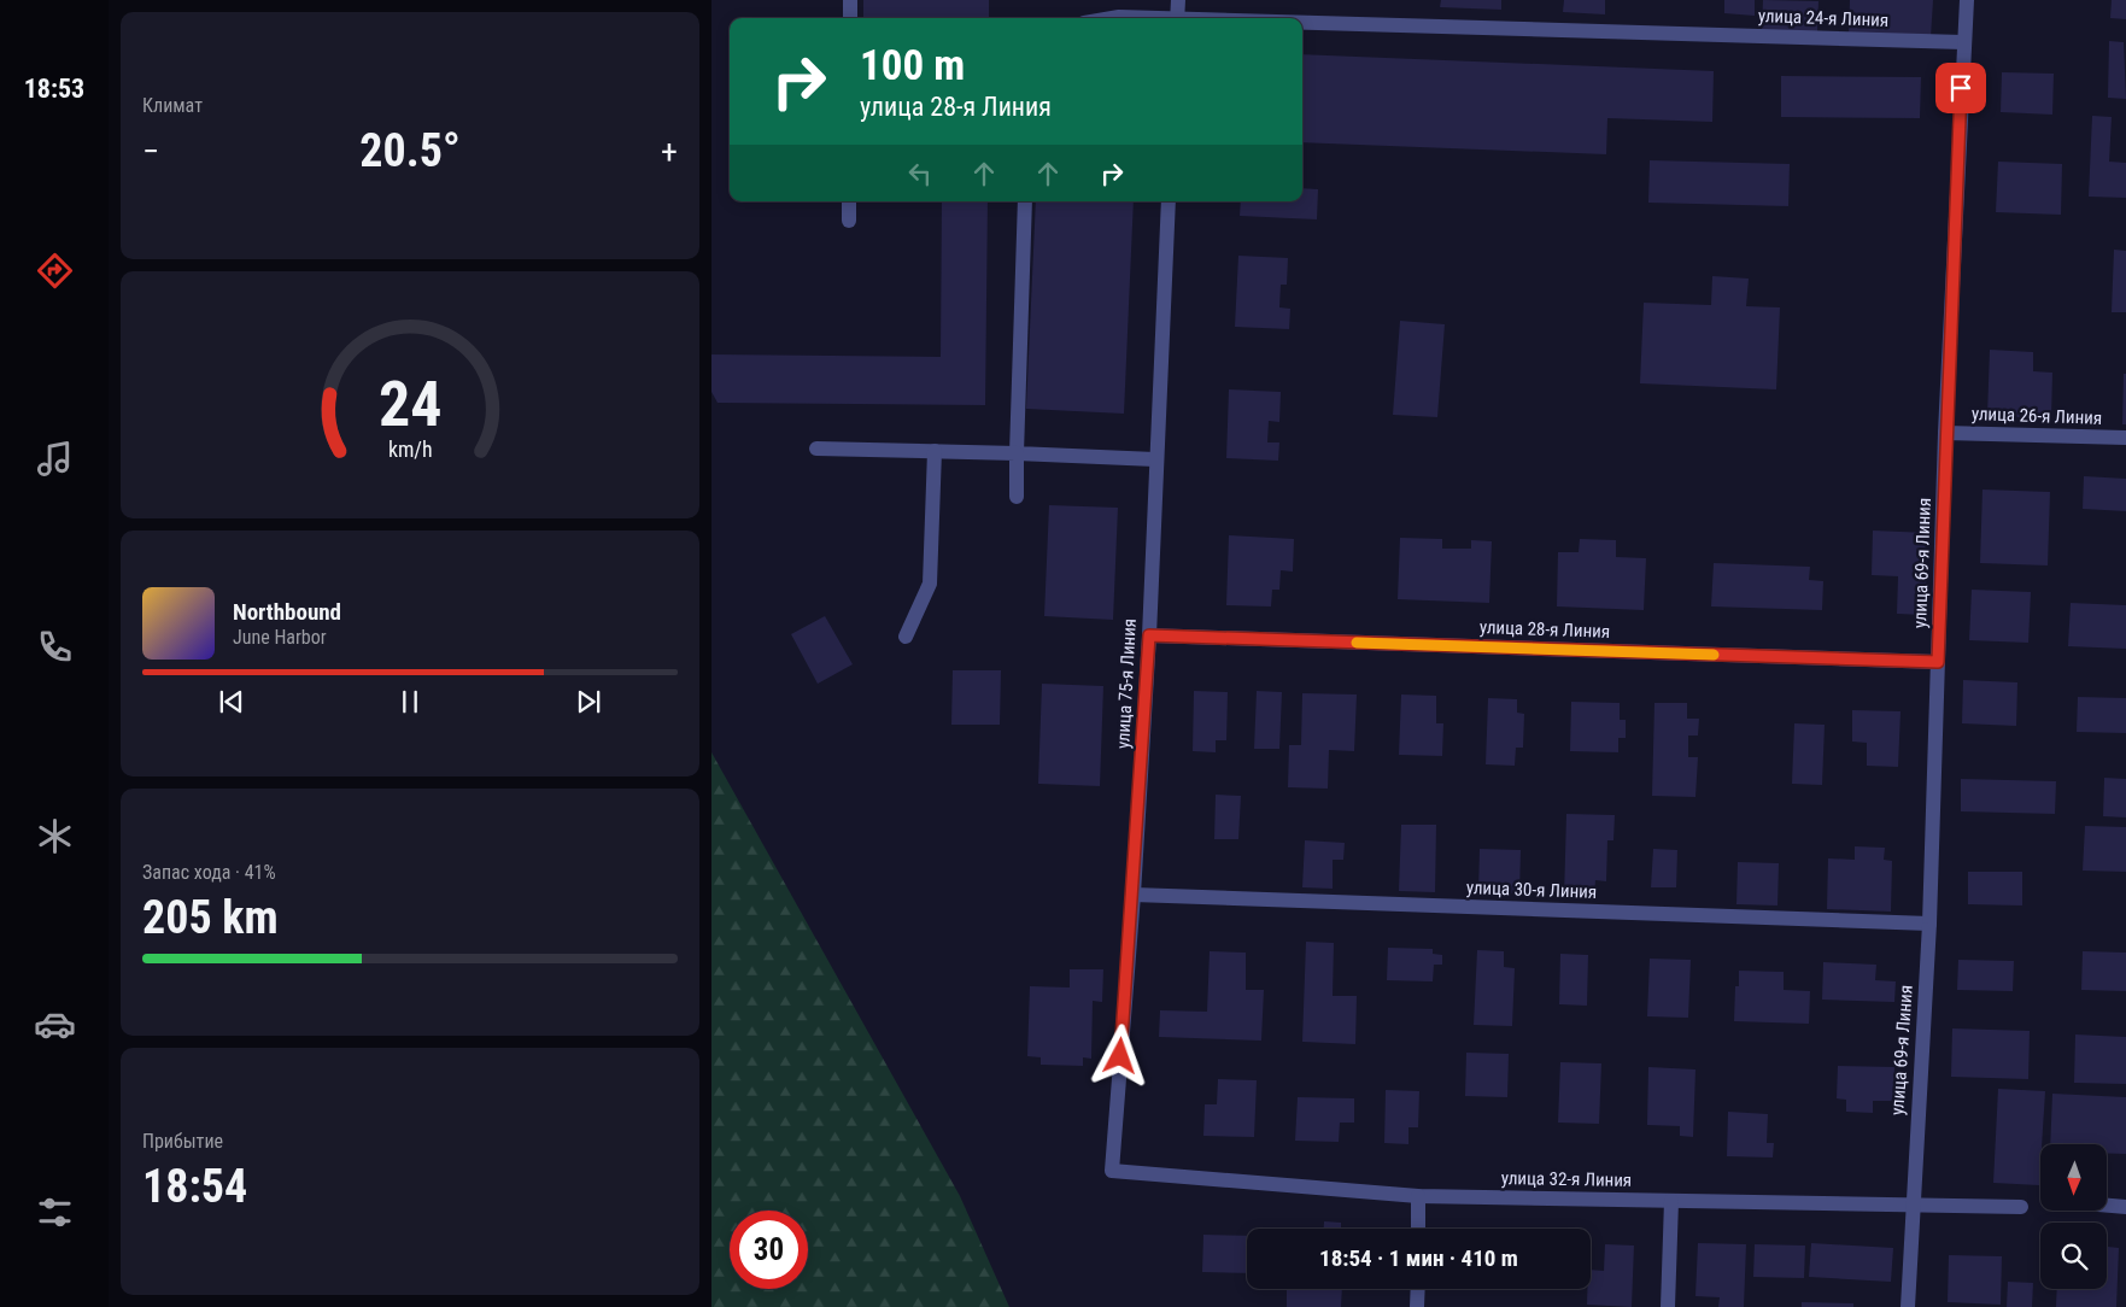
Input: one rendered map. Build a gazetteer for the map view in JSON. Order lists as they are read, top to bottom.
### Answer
{
  "streets": {
    "street": [
      "улица 24-я Линия",
      "улица 26-я Линия",
      "улица 69-я Линия",
      "улица 28-я Линия",
      "улица 75-я Линия",
      "улица 30-я Линия",
      "улица 32-я Линия"
    ]
  },
  "crossings": [
    ["улица 24-я Линия", "улица 69-я Линия"],
    ["улица 26-я Линия", "улица 69-я Линия"],
    ["улица 69-я Линия", "улица 28-я Линия"],
    ["улица 69-я Линия", "улица 30-я Линия"],
    ["улица 69-я Линия", "улица 32-я Линия"],
    ["улица 28-я Линия", "улица 75-я Линия"],
    ["улица 75-я Линия", "улица 30-я Линия"],
    ["улица 75-я Линия", "улица 32-я Линия"]
  ],
  "north": "bottom",
  "page": {
    "tabs": "18:53",
    "tile": [
      "Климат",
      ["Запас хода · 41%", "205 km"],
      ["Прибытие", "18:54"]
    ],
    "turn": ["100 m", "улица 28-я Линия"],
    "heat": ["−", "20.5°", "+"],
    "song": ["Northbound", "June Harbor"],
    "limit": "30",
    "trip": "18:54 · 1 мин · 410 m",
    "gauge": ["24", "km/h"]
  }
}
